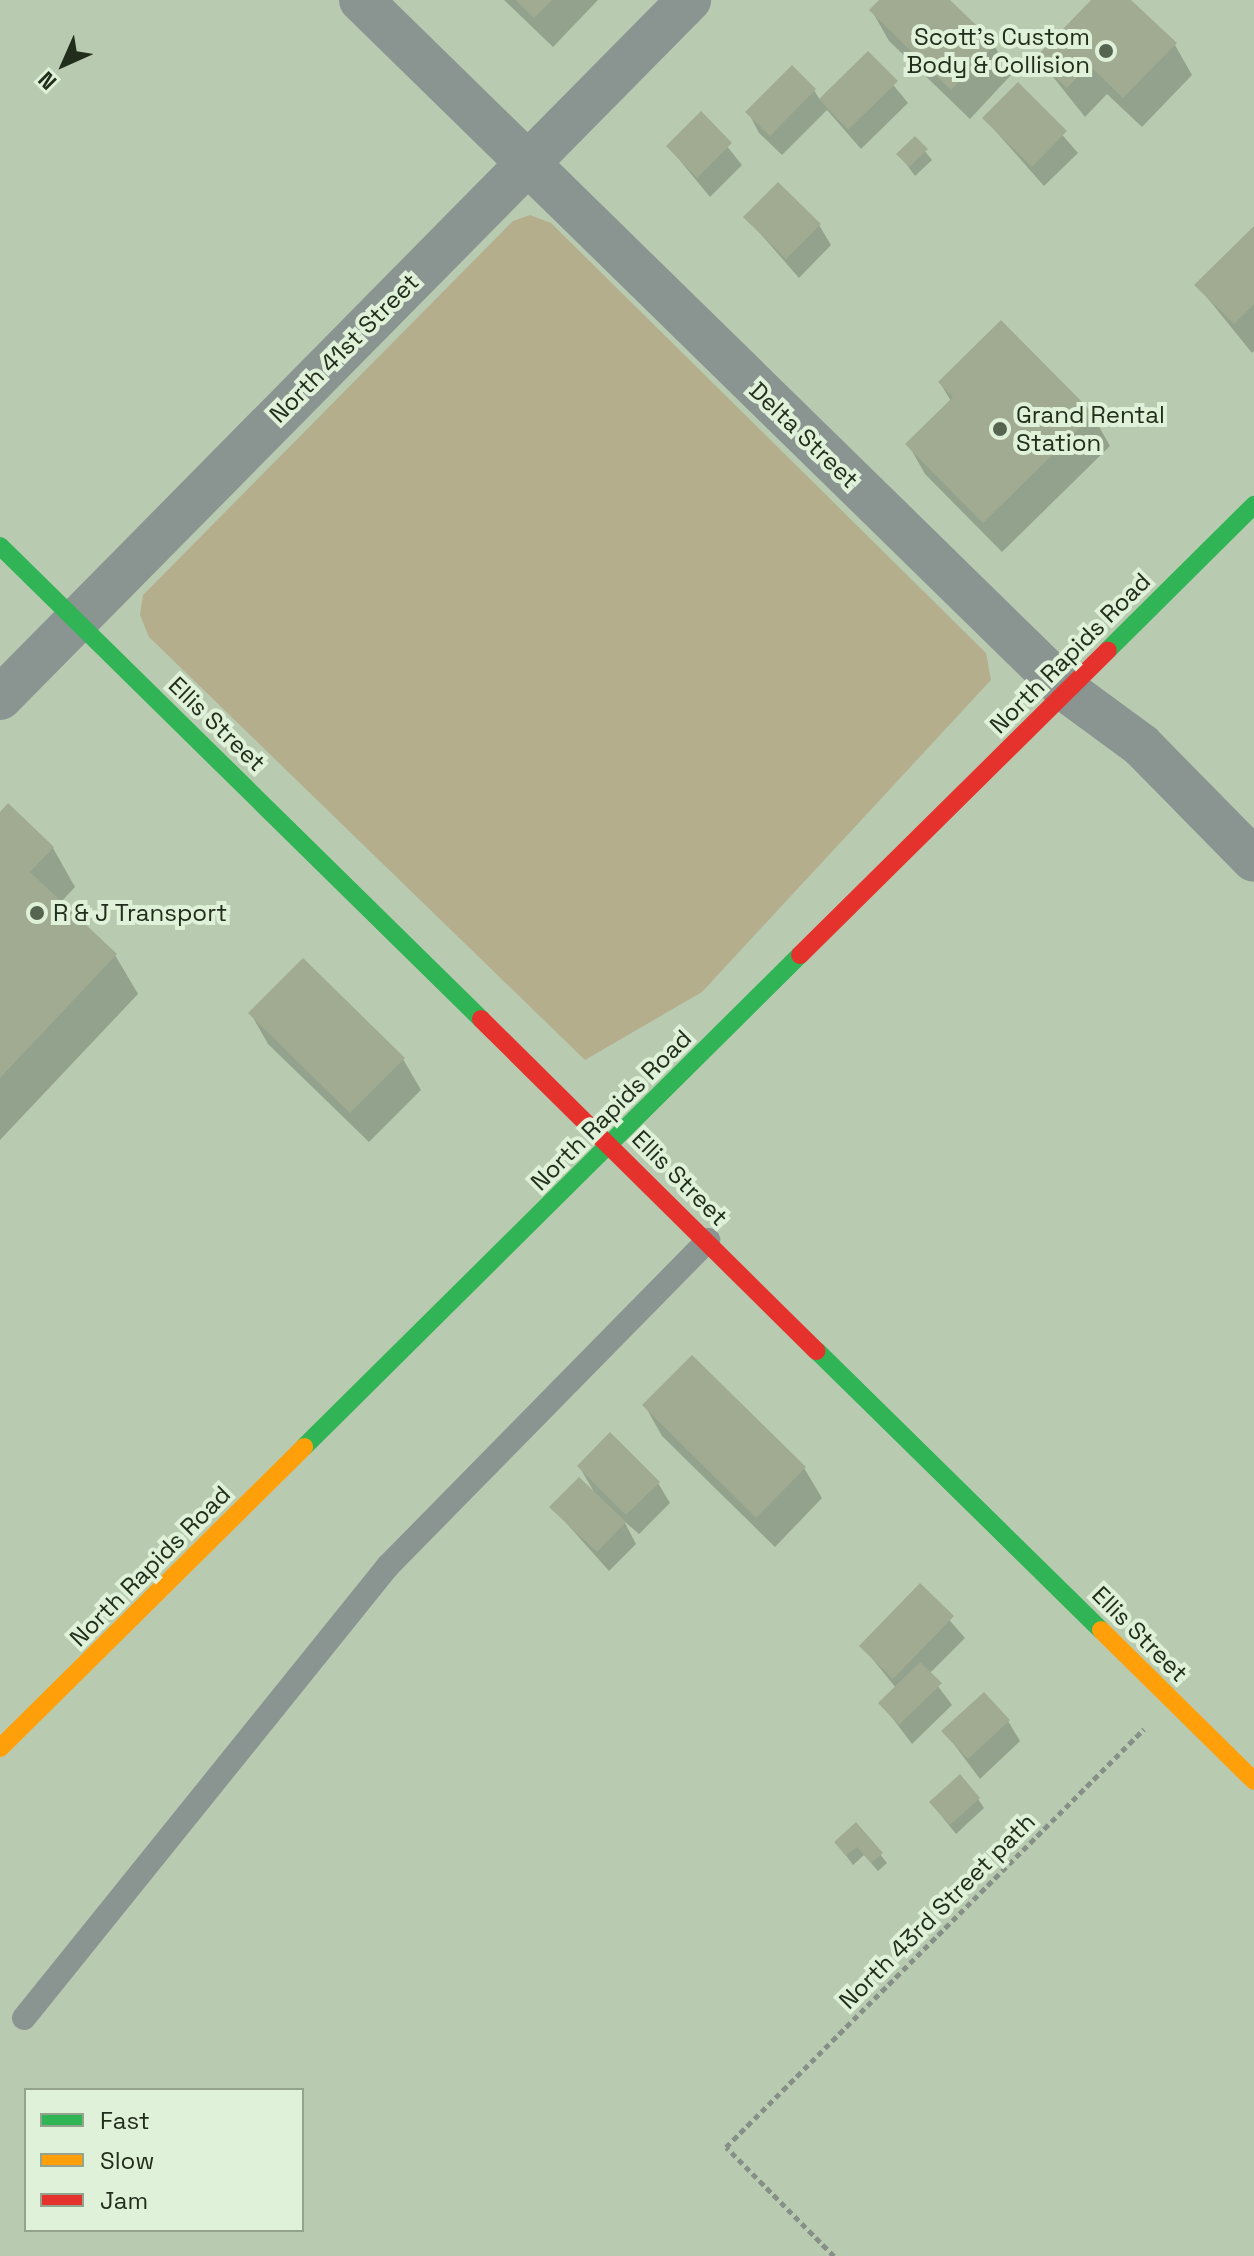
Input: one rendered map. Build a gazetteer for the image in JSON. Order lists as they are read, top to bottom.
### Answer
{
  "streets": {
    "street": [
      "North 41st Street",
      "Delta Street",
      "North Rapids Road",
      "Ellis Street"
    ],
    "path": ["North 43rd Street path"]
  },
  "crossings": [
    ["North 41st Street", "Delta Street"],
    ["North 41st Street", "Ellis Street"],
    ["Delta Street", "North Rapids Road"],
    ["North Rapids Road", "Ellis Street"],
    ["Ellis Street", "North 43rd Street path"]
  ],
  "places": ["Scott's Custom Body & Collision", "Grand Rental Station", "R & J Transport"],
  "legend": ["Fast", "Slow", "Jam"],
  "north": "bottom left"
}
